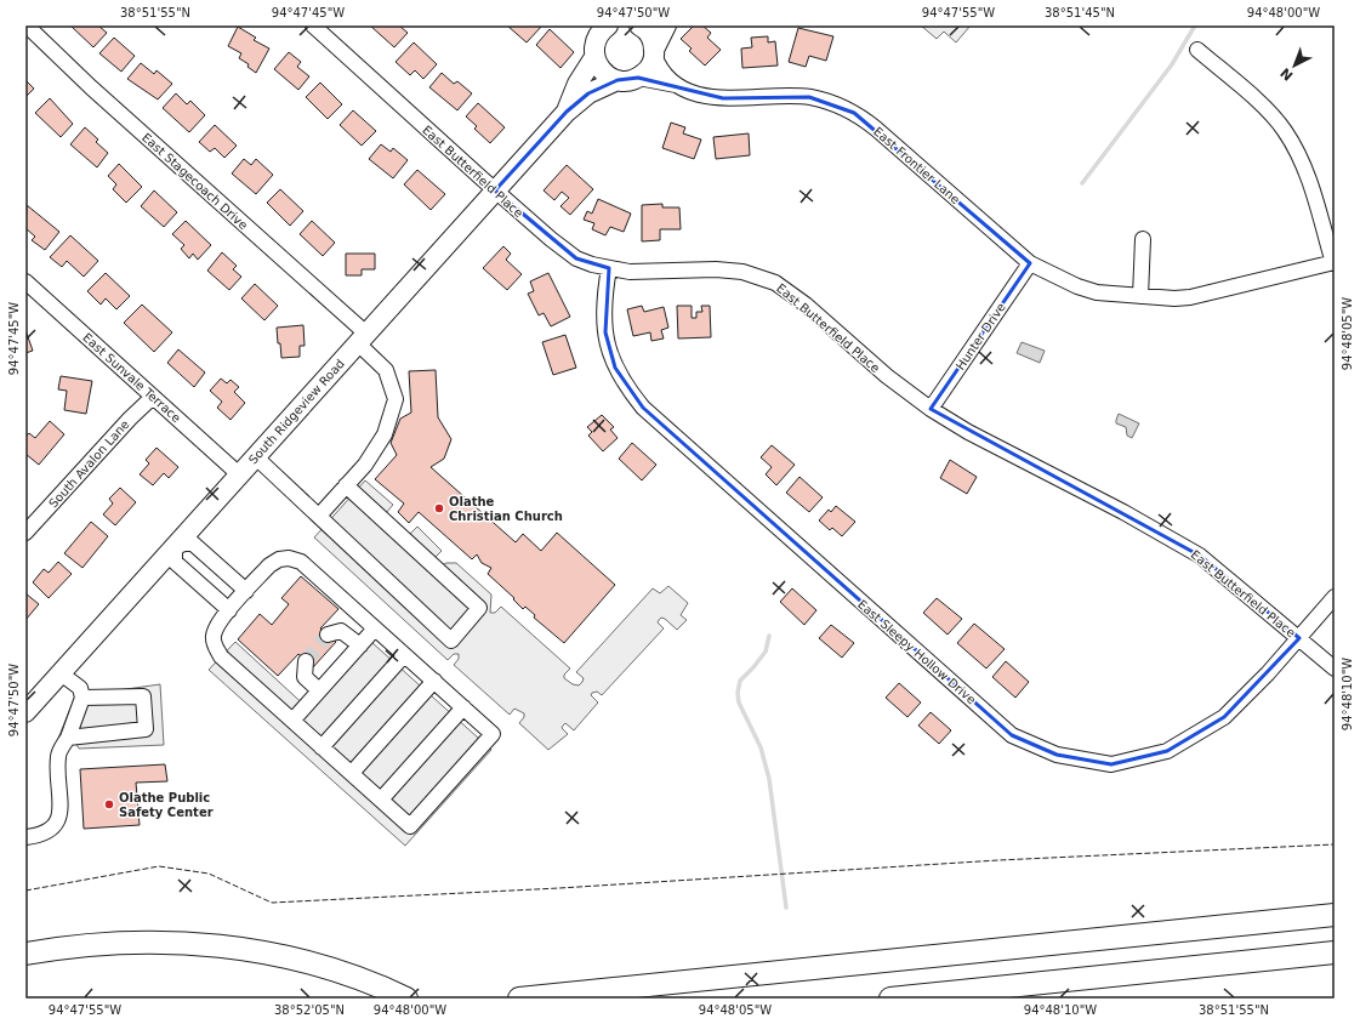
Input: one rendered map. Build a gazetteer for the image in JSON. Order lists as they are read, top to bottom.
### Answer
{
  "streets": {
    "main road": ["South Ridgeview Road"],
    "street": [
      "East Frontier Lane",
      "East Butterfield Place",
      "East Stagecoach Drive",
      "Hunter Drive",
      "East Sunvale Terrace",
      "South Avalon Lane",
      "East Sleepy Hollow Drive"
    ]
  },
  "crossings": [
    ["East Frontier Lane", "Hunter Drive"],
    ["East Butterfield Place", "Hunter Drive"],
    ["East Butterfield Place", "South Ridgeview Road"],
    ["East Butterfield Place", "East Sleepy Hollow Drive"],
    ["East Stagecoach Drive", "South Ridgeview Road"],
    ["East Sunvale Terrace", "South Ridgeview Road"],
    ["East Sunvale Terrace", "South Avalon Lane"]
  ],
  "places": ["Olathe Christian Church", "Olathe Public Safety Center"],
  "north": "bottom left",
  "coordinates": [
    "38°51'55\"N",
    "94°47'45\"W",
    "94°47'50\"W",
    "94°47'55\"W",
    "38°51'45\"N",
    "94°48'00\"W",
    "94°48'05\"W",
    "94°48'10\"W",
    "38°52'05\"N"
  ]
}
